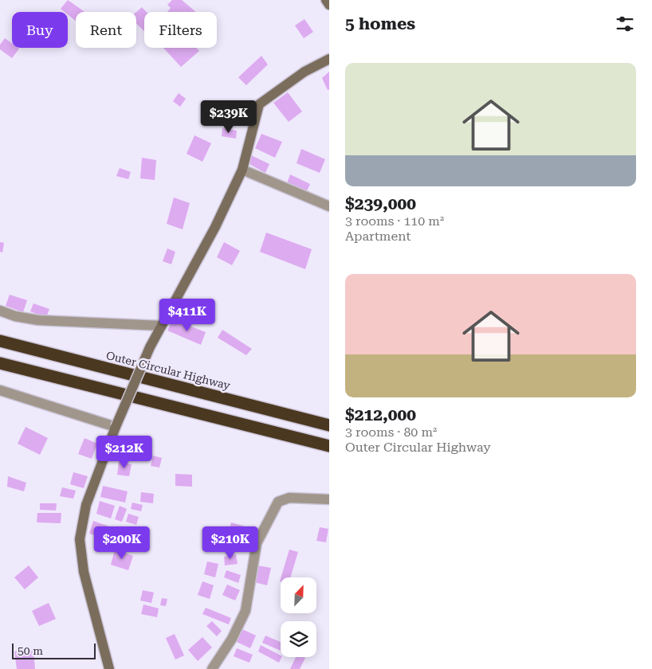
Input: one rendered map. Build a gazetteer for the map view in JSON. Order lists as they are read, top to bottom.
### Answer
{
  "streets": {
    "highway": ["Outer Circular Highway"]
  },
  "scale_bar": "50 m",
  "north": "top right",
  "page": {
    "heading": "5 homes",
    "chip": ["Buy", "Rent", "Filters"],
    "list": [
      {
        "name": "$239,000",
        "note": "3 rooms · 110 m² · Apartment"
      },
      {
        "name": "$212,000",
        "note": "3 rooms · 80 m² · Outer Circular Highway"
      }
    ],
    "price": [
      "$239K",
      "$411K",
      "$212K",
      "$200K",
      "$210K"
    ],
    "scale": "50 m"
  }
}
